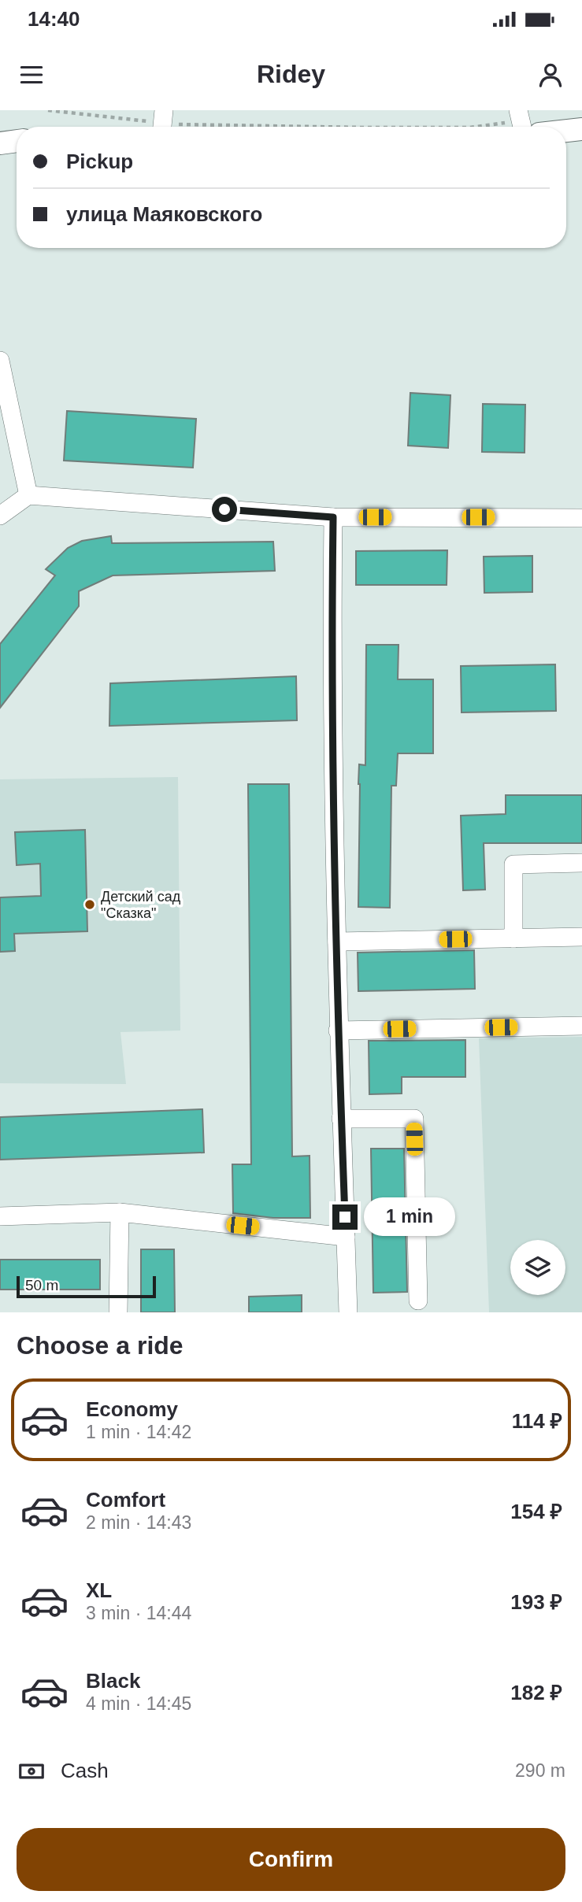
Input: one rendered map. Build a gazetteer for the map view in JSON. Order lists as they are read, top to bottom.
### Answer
{
  "places": ["Детский сад \"Сказка\""],
  "scale_bar": "50 m",
  "page": {
    "status": "14:40",
    "header": "Ridey",
    "banner": ["Pickup", "улица Маяковского"],
    "bubble": "1 min",
    "scale": "50 m",
    "heading": "Choose a ride",
    "list": [
      {
        "name": "Economy",
        "note": "1 min · 14:42",
        "value": "114 ₽"
      },
      {
        "name": "Comfort",
        "note": "2 min · 14:43",
        "value": "154 ₽"
      },
      {
        "name": "XL",
        "note": "3 min · 14:44",
        "value": "193 ₽"
      },
      {
        "name": "Black",
        "note": "4 min · 14:45",
        "value": "182 ₽"
      }
    ],
    "pay": ["Cash", "290 m"],
    "buttons": "Confirm"
  }
}
